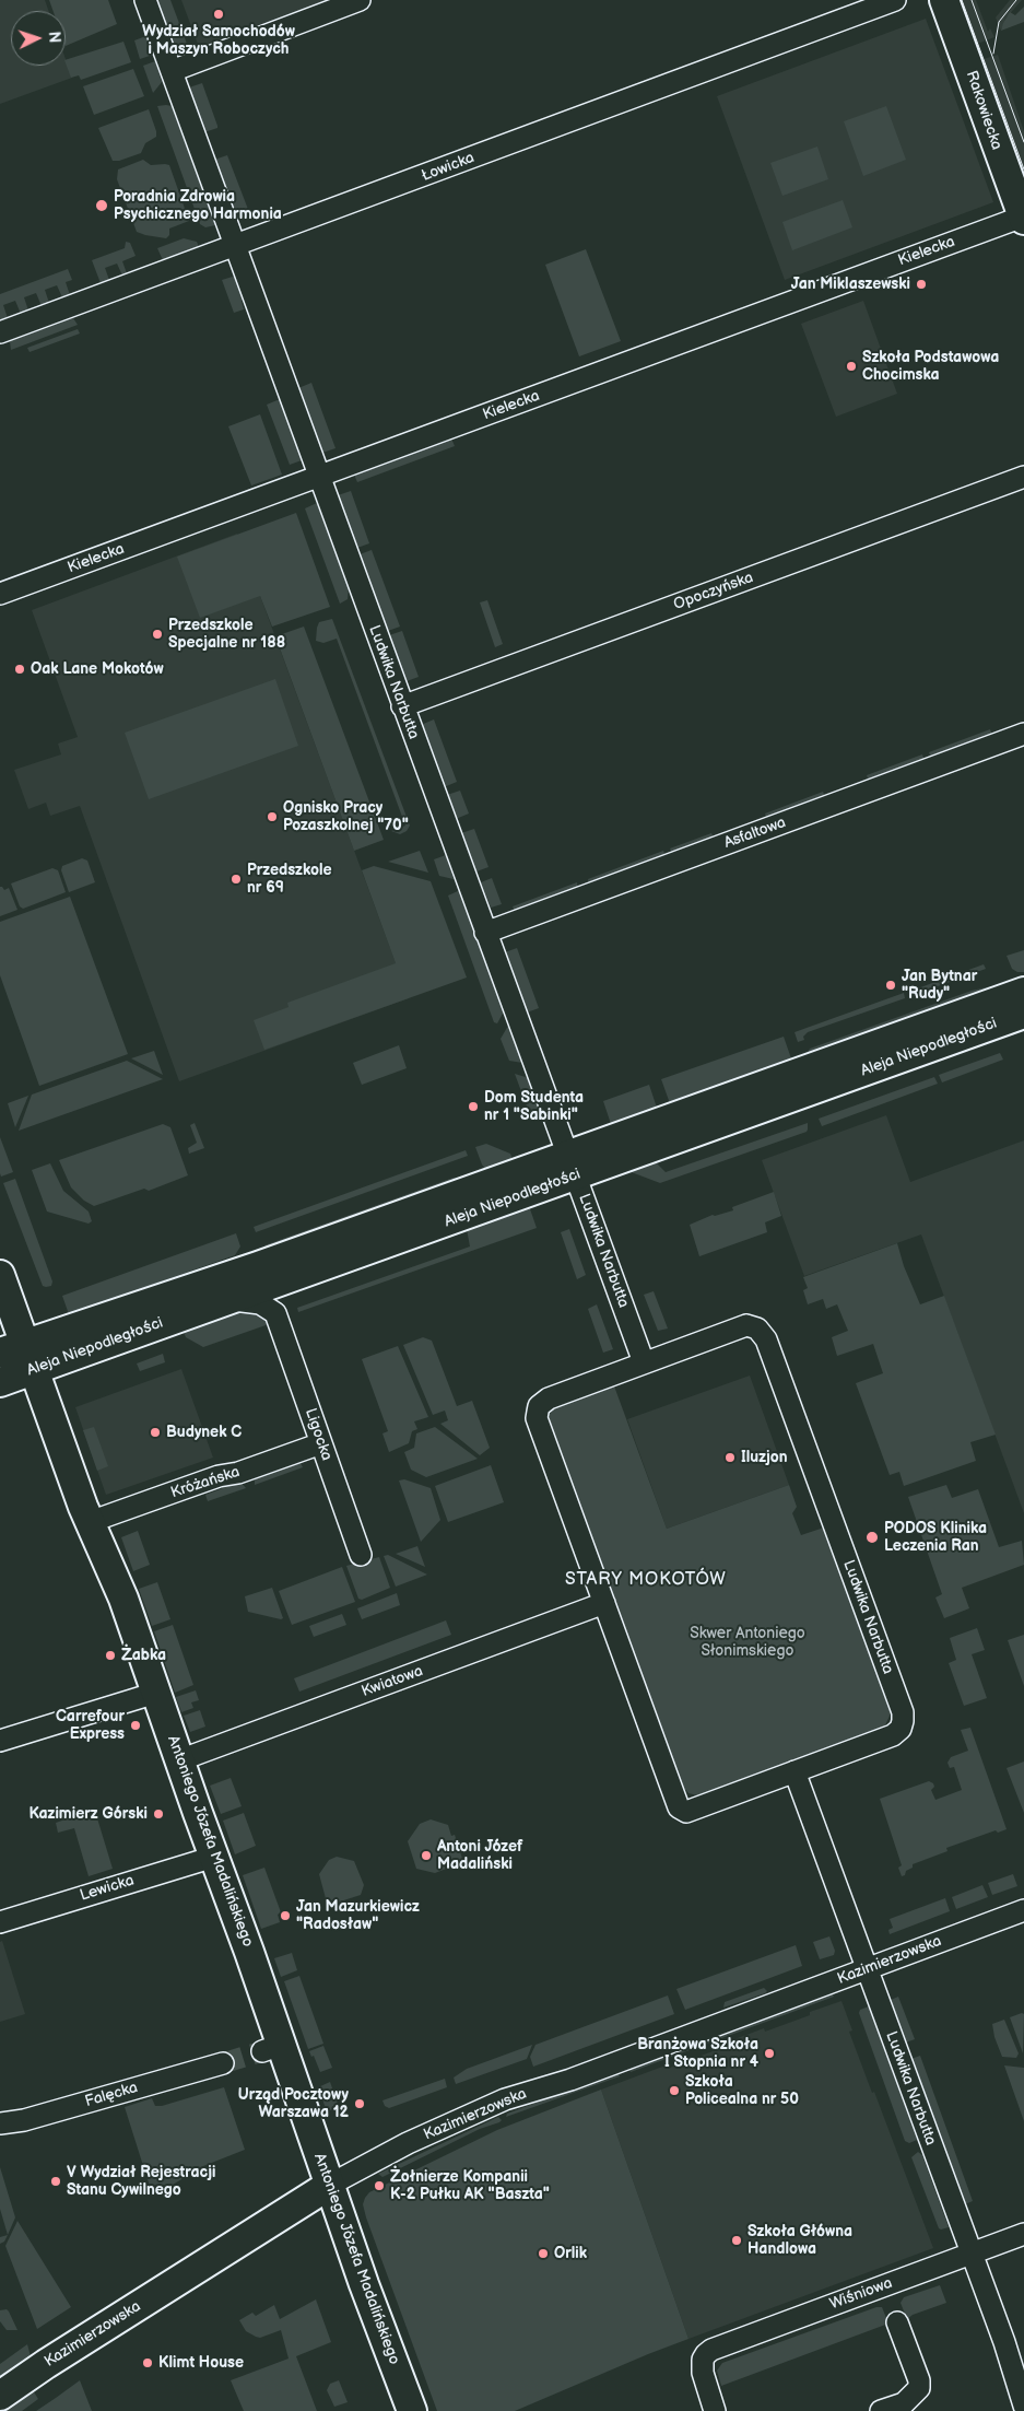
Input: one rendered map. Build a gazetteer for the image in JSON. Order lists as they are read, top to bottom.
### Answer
{
  "streets": {
    "main road": [
      "Rakowiecka",
      "Aleja Niepodległości",
      "Antoniego Józefa Madalińskiego",
      "Kazimierzowska"
    ],
    "street": [
      "Łowicka",
      "Kielecka",
      "Opoczyńska",
      "Ludwika Narbutta",
      "Asfaltowa",
      "Ligocka",
      "Króżańska",
      "Kwiatowa",
      "Lewicka",
      "Falęcka",
      "Wiśniowa"
    ]
  },
  "crossings": [
    ["Rakowiecka", "Kielecka"],
    ["Łowicka", "Ludwika Narbutta"],
    ["Kielecka", "Ludwika Narbutta"],
    ["Opoczyńska", "Ludwika Narbutta"],
    ["Ludwika Narbutta", "Asfaltowa"],
    ["Ludwika Narbutta", "Aleja Niepodległości"],
    ["Ludwika Narbutta", "Kwiatowa"],
    ["Ludwika Narbutta", "Kazimierzowska"],
    ["Ludwika Narbutta", "Wiśniowa"],
    ["Aleja Niepodległości", "Antoniego Józefa Madalińskiego"],
    ["Ligocka", "Króżańska"],
    ["Króżańska", "Antoniego Józefa Madalińskiego"],
    ["Kwiatowa", "Antoniego Józefa Madalińskiego"],
    ["Antoniego Józefa Madalińskiego", "Lewicka"],
    ["Antoniego Józefa Madalińskiego", "Kazimierzowska"]
  ],
  "districts": ["STARY MOKOTÓW"],
  "parks": ["Skwer Antoniego Słonimskiego"],
  "places": [
    "Wydział Samochodów i Maszyn Roboczych",
    "Poradnia Zdrowia Psychicznego Harmonia",
    "Jan Miklaszewski",
    "Szkoła Podstawowa Chocimska",
    "Przedszkole Specjalne nr 188",
    "Oak Lane Mokotów",
    "Ognisko Pracy Pozaszkolnej \"70\"",
    "Przedszkole nr 69",
    "Jan Bytnar \"Rudy\"",
    "Dom Studenta nr 1 \"Sabinki\"",
    "Budynek C",
    "Iluzjon",
    "PODOS Klinika Leczenia Ran",
    "Żabka",
    "Carrefour Express",
    "Kazimierz Górski",
    "Antoni Józef Madaliński",
    "Jan Mazurkiewicz \"Radosław\"",
    "Branżowa Szkoła I Stopnia nr 4",
    "Szkoła Policealna nr 50",
    "Urząd Pocztowy Warszawa 12",
    "V Wydział Rejestracji Stanu Cywilnego",
    "Żołnierze Kompanii K-2 Pułku AK \"Baszta\"",
    "Szkoła Główna Handlowa",
    "Orlik",
    "Klimt House"
  ],
  "north": "right"
}
